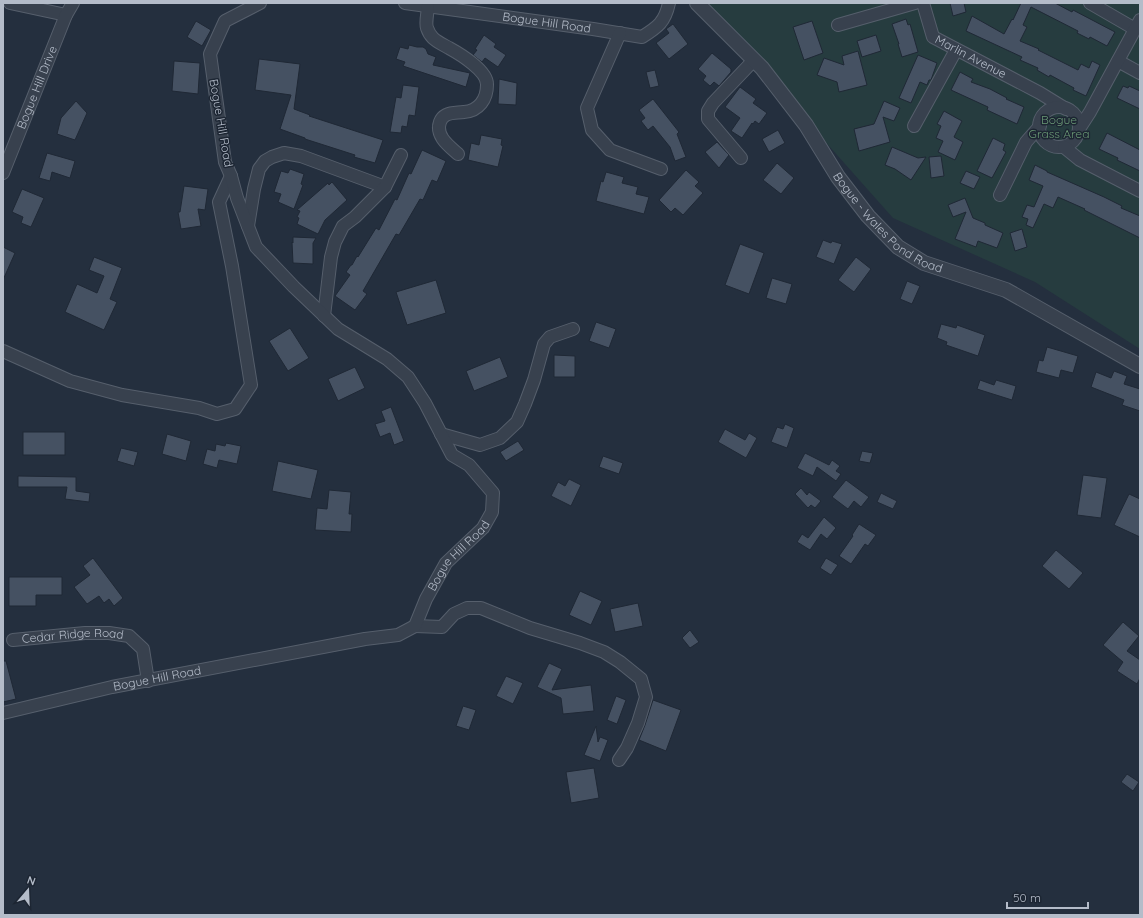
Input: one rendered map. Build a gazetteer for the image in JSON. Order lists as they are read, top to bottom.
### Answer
{
  "streets": {
    "street": [
      "Bogue Hill Road",
      "Marlin Avenue",
      "Bogue Hill Drive",
      "Bogue - Wales Pond Road",
      "Cedar Ridge Road"
    ]
  },
  "crossings": [
    ["Bogue Hill Road", "Cedar Ridge Road"]
  ],
  "parks": ["Bogue Grass Area"],
  "scale_bar": "50 m",
  "north": "top"
}
